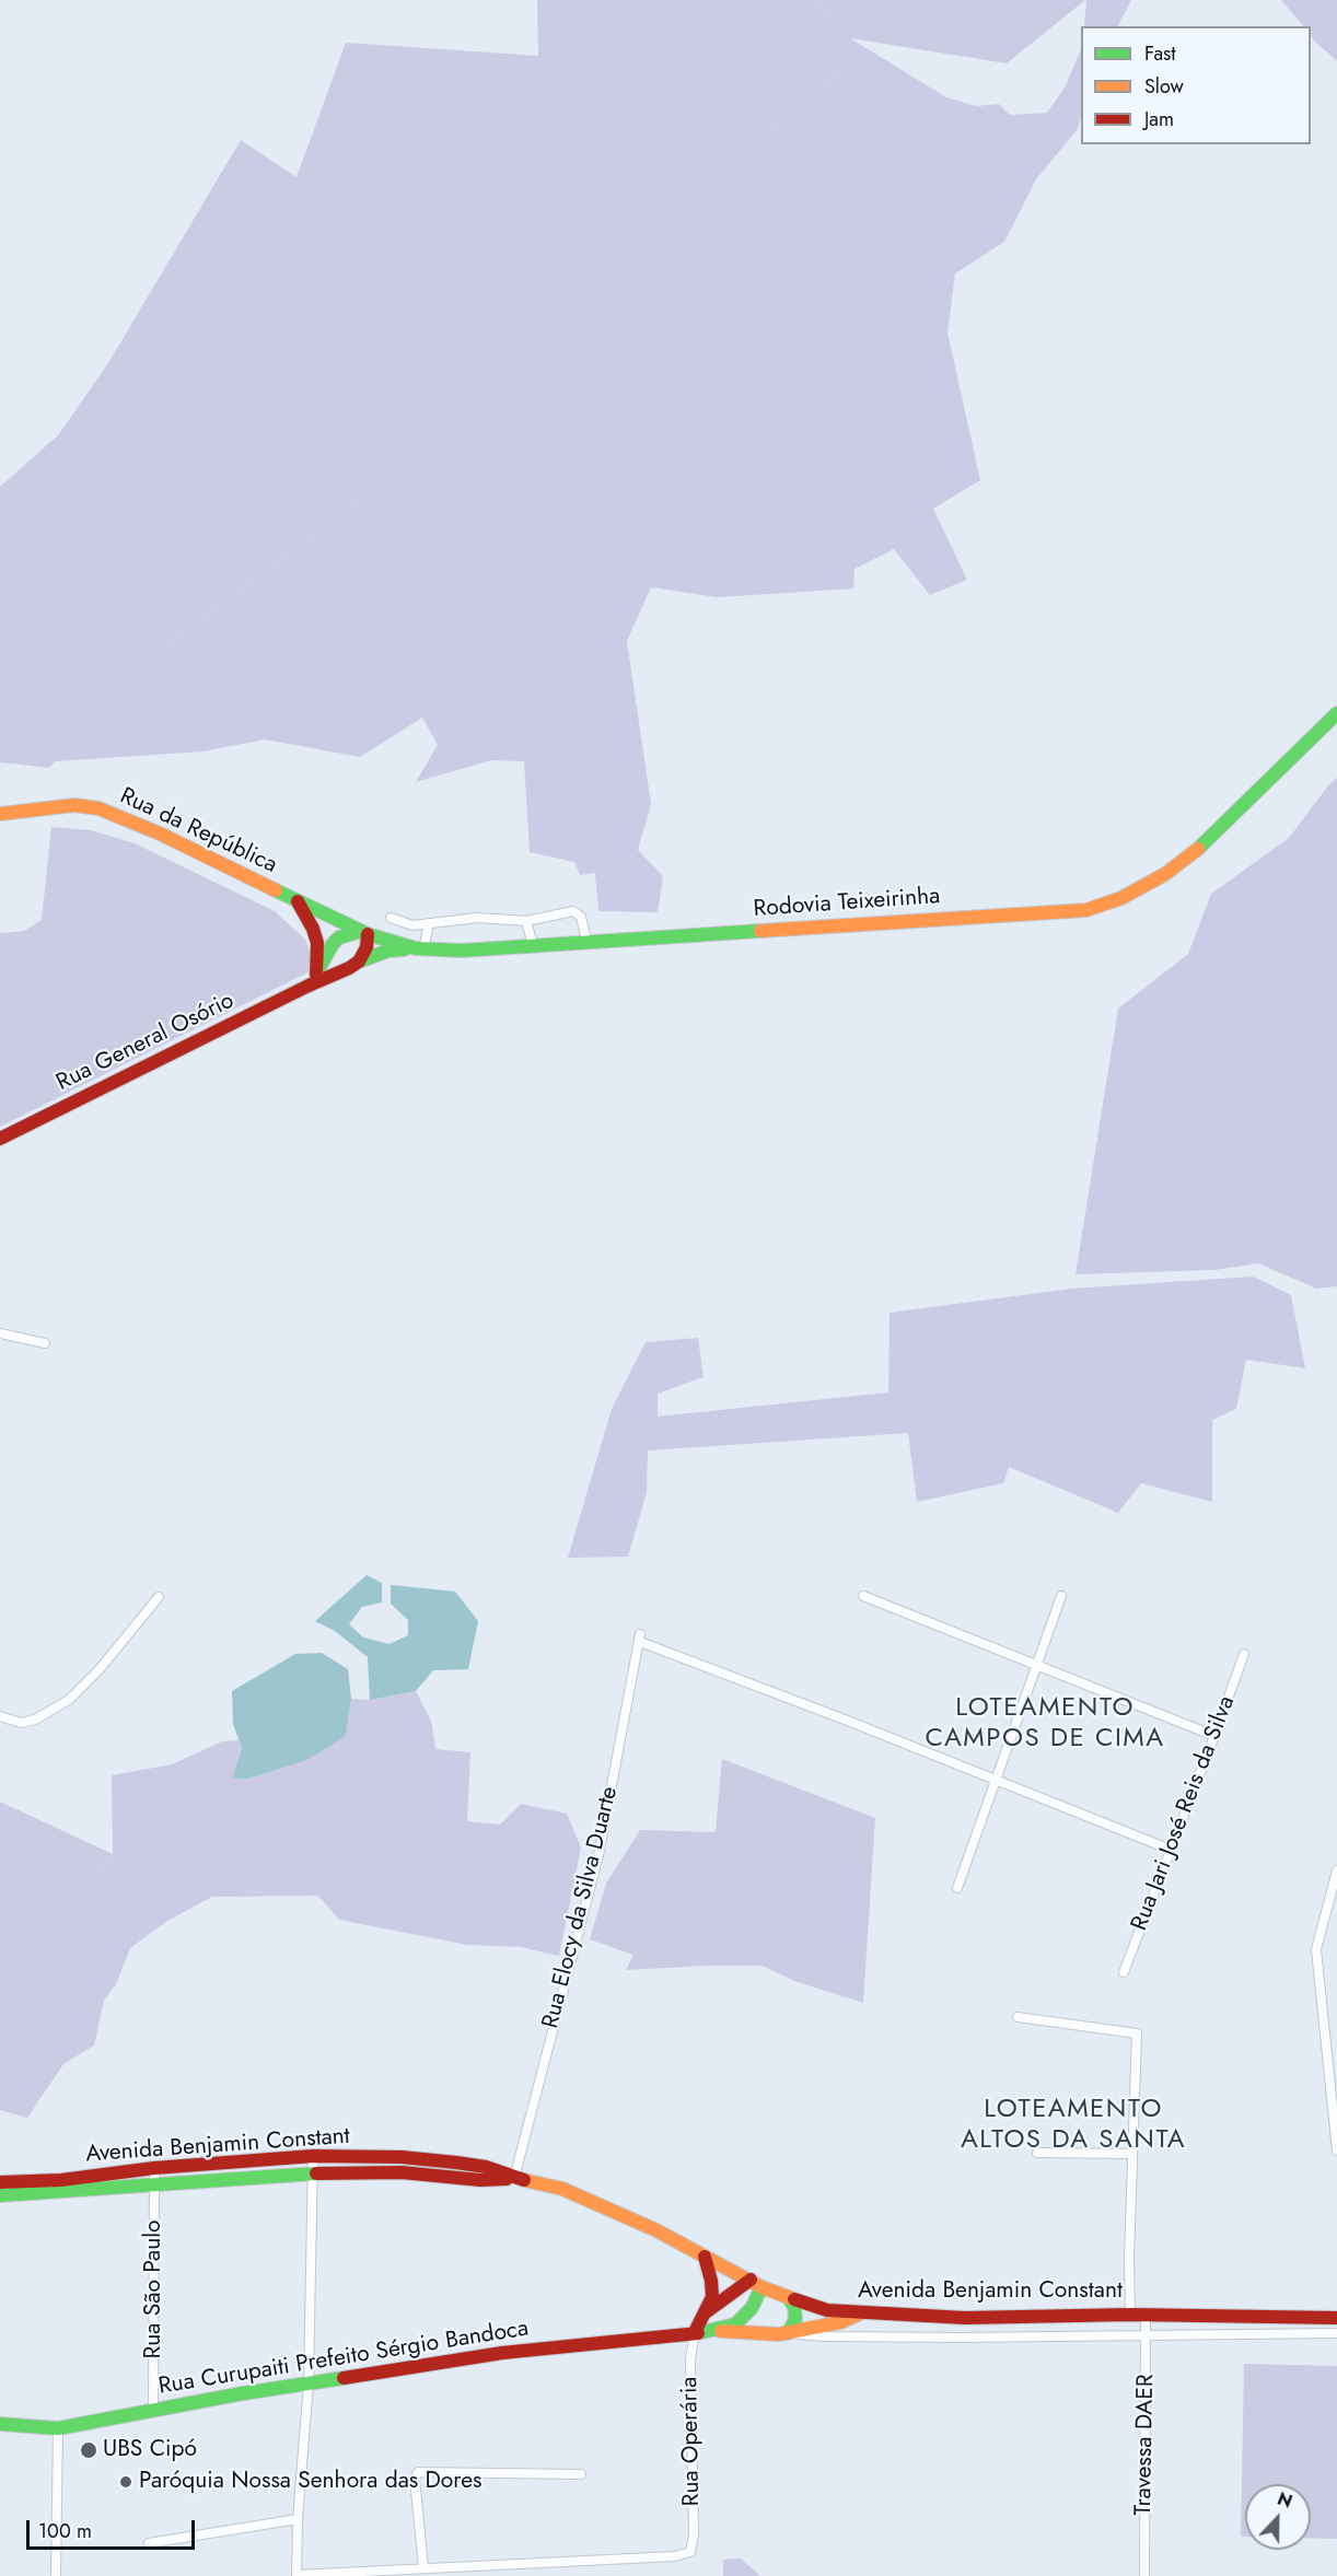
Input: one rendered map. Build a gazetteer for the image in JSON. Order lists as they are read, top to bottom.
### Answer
{
  "streets": {
    "main road": [
      "Rua da República",
      "Rodovia Teixeirinha",
      "Rua General Osório",
      "Avenida Benjamin Constant",
      "Rua Curupaiti Prefeito Sérgio Bandoca"
    ],
    "street": [
      "Rua Jari José Reis da Silva",
      "Rua Elocy da Silva Duarte",
      "Rua São Paulo",
      "Rua Operária",
      "Travessa DAER"
    ]
  },
  "crossings": [
    ["Rua da República", "Rodovia Teixeirinha"],
    ["Rodovia Teixeirinha", "Rua General Osório"],
    ["Rua Elocy da Silva Duarte", "Avenida Benjamin Constant"],
    ["Avenida Benjamin Constant", "Rua São Paulo"],
    ["Avenida Benjamin Constant", "Travessa DAER"],
    ["Rua São Paulo", "Rua Curupaiti Prefeito Sérgio Bandoca"],
    ["Rua Curupaiti Prefeito Sérgio Bandoca", "Rua Operária"]
  ],
  "districts": ["LOTEAMENTO CAMPOS DE CIMA", "LOTEAMENTO ALTOS DA SANTA"],
  "places": ["UBS Cipó", "Paróquia Nossa Senhora das Dores"],
  "legend": ["Fast", "Slow", "Jam"],
  "scale_bar": "100 m",
  "north": "top"
}
